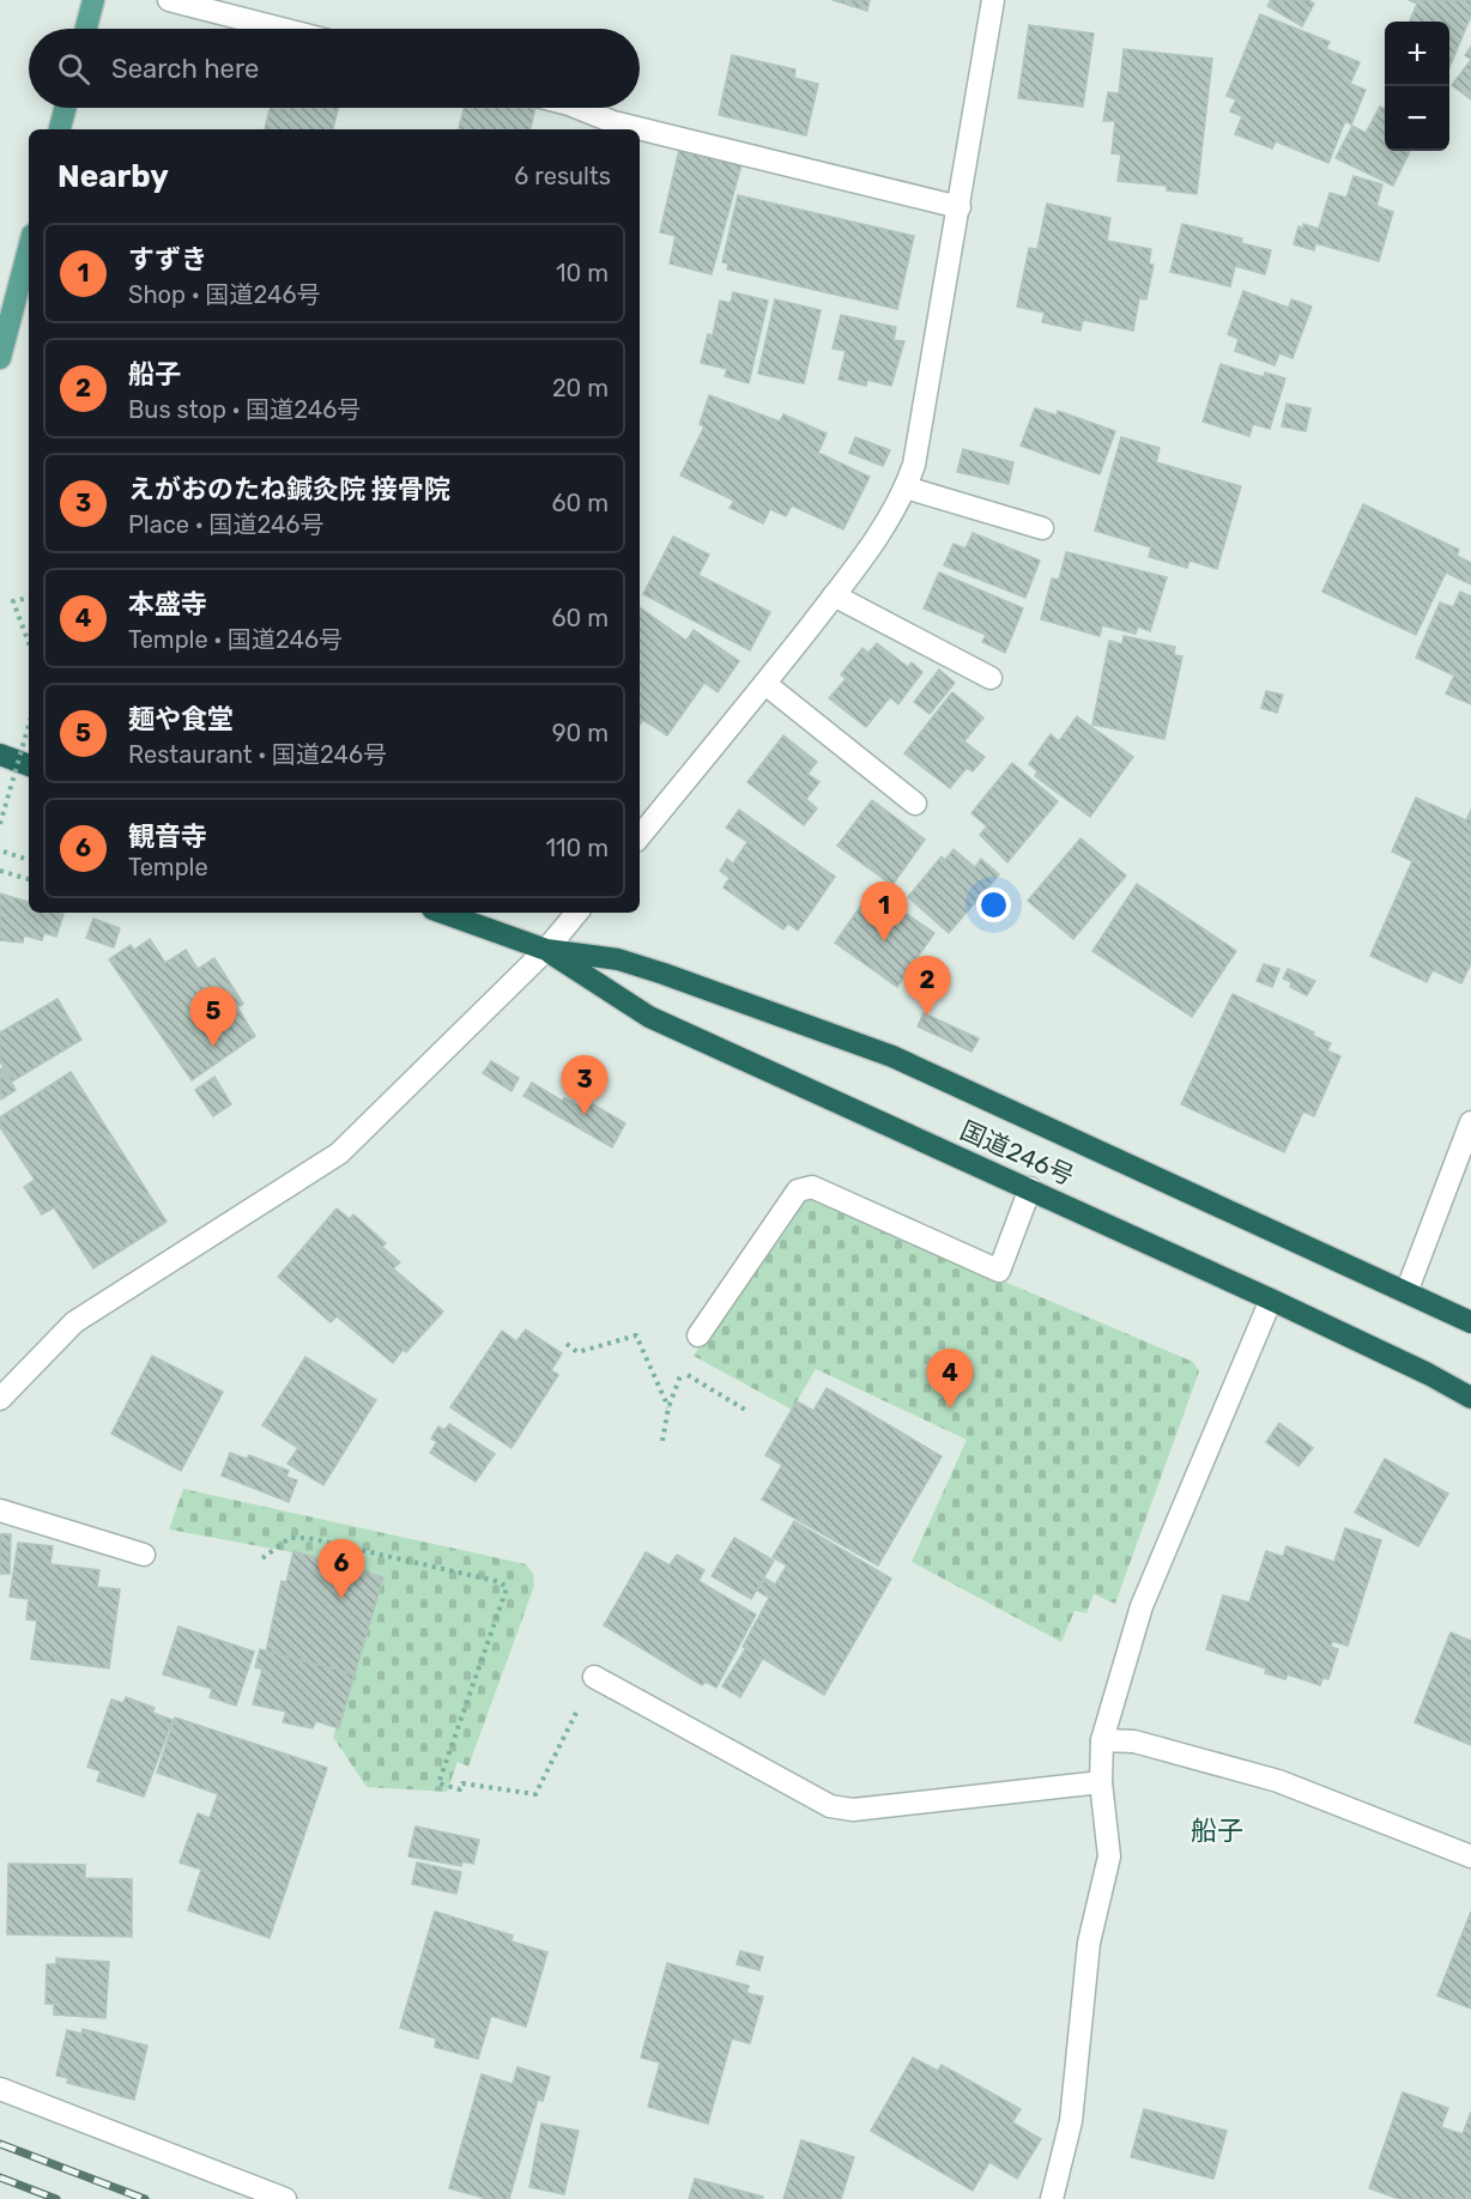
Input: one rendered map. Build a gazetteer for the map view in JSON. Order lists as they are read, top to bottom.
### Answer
{
  "streets": {
    "highway": ["国道246号"]
  },
  "districts": ["船子"],
  "page": {
    "map_buttons": ["+", "−"],
    "search": "Search here",
    "heading": ["Nearby", "6 results"],
    "list": [
      {
        "mark": "1",
        "name": "すずき",
        "note": "Shop · 国道246号",
        "value": "10 m"
      },
      {
        "mark": "2",
        "name": "船子",
        "note": "Bus stop · 国道246号",
        "value": "20 m"
      },
      {
        "mark": "3",
        "name": "えがおのたね鍼灸院 接骨院",
        "note": "Place · 国道246号",
        "value": "60 m"
      },
      {
        "mark": "4",
        "name": "本盛寺",
        "note": "Temple · 国道246号",
        "value": "60 m"
      },
      {
        "mark": "5",
        "name": "麺や食堂",
        "note": "Restaurant · 国道246号",
        "value": "90 m"
      },
      {
        "mark": "6",
        "name": "観音寺",
        "note": "Temple",
        "value": "110 m"
      }
    ],
    "pins": [
      "1",
      "2",
      "5",
      "3",
      "4",
      "6"
    ]
  }
}
